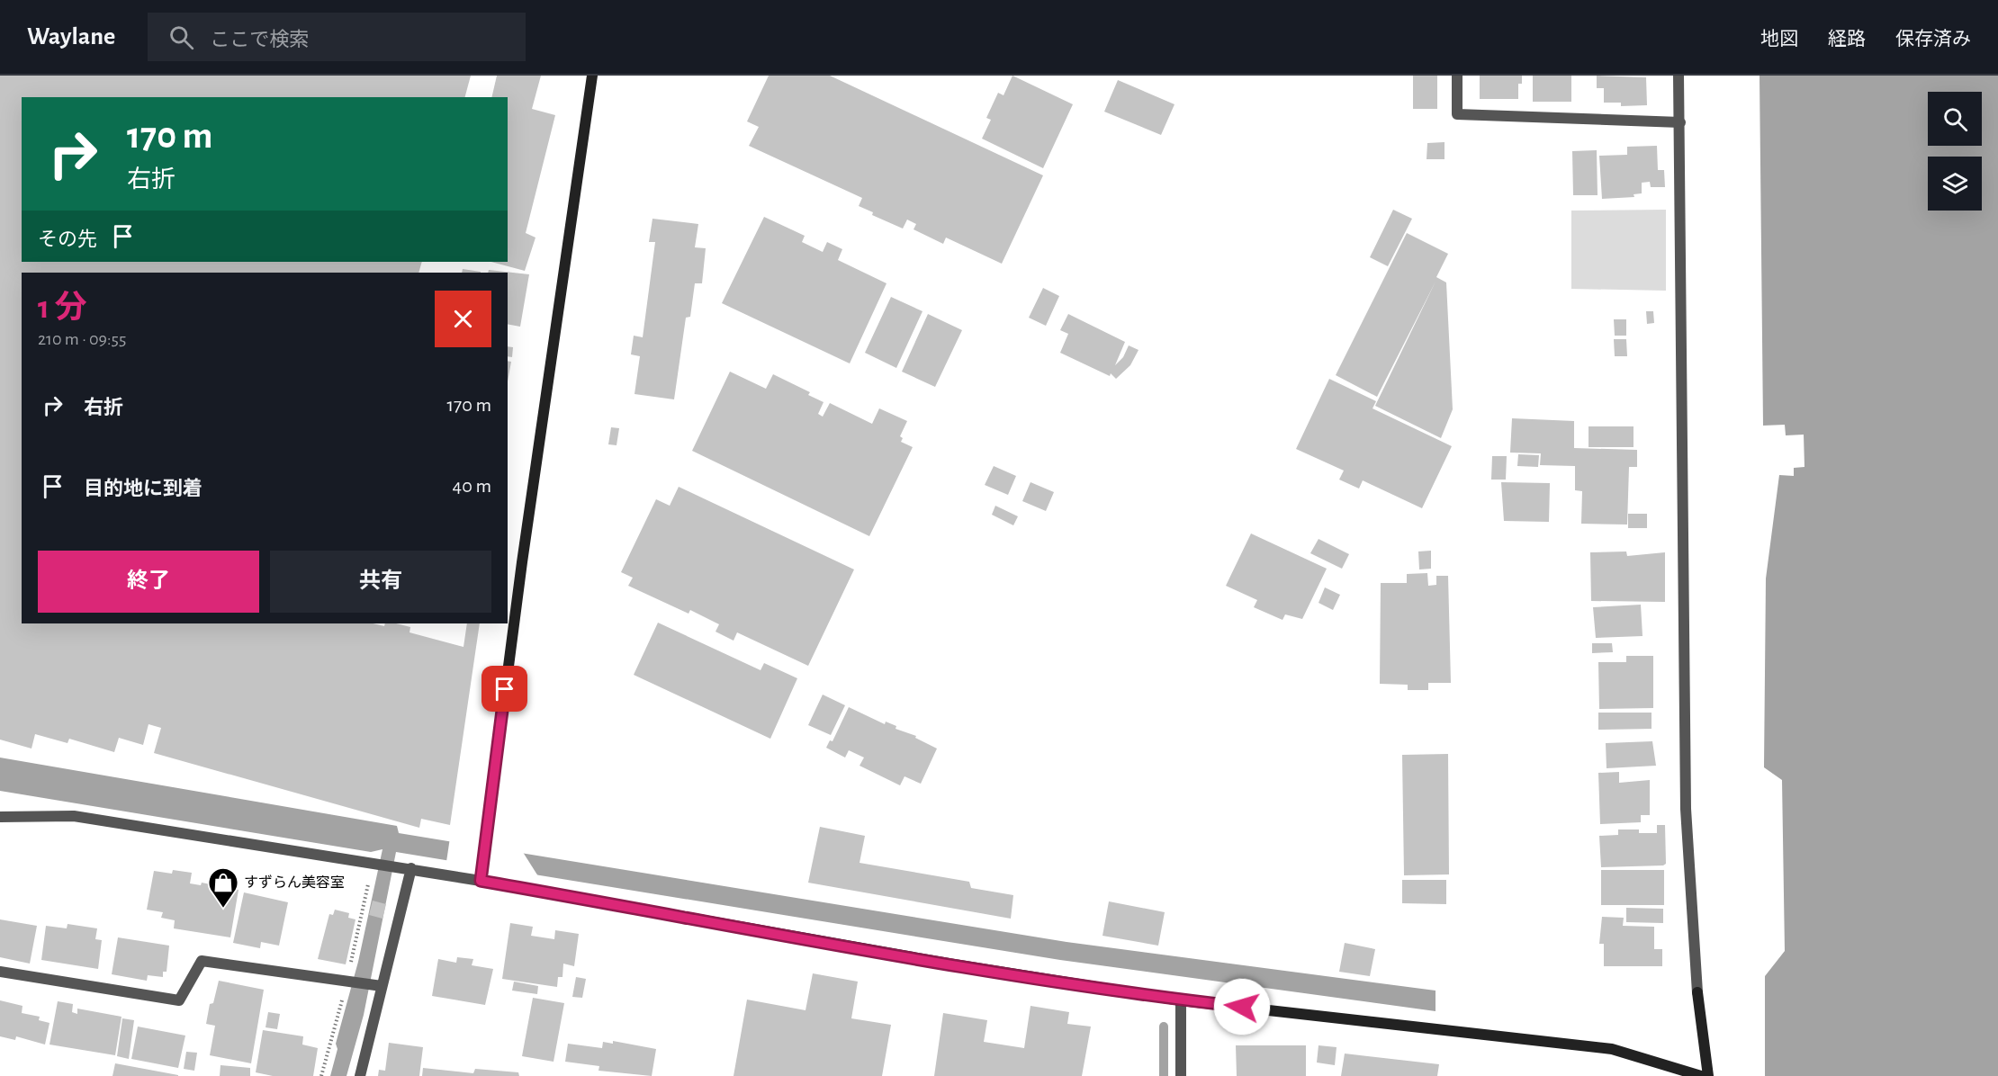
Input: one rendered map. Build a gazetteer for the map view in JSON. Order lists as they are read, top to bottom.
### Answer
{
  "places": {
    "shop": ["すずらん美容室"]
  },
  "page": {
    "header": "Waylane",
    "search": "ここで検索",
    "nav": ["地図", "経路", "保存済み"],
    "turn": ["170 m", "右折"],
    "then": "その先",
    "heading": ["1 分", "210 m · 09:55"],
    "list": [
      {
        "name": "右折",
        "value": "170 m"
      },
      {
        "name": "目的地に到着",
        "value": "40 m"
      }
    ],
    "buttons": ["終了", "共有"]
  }
}
